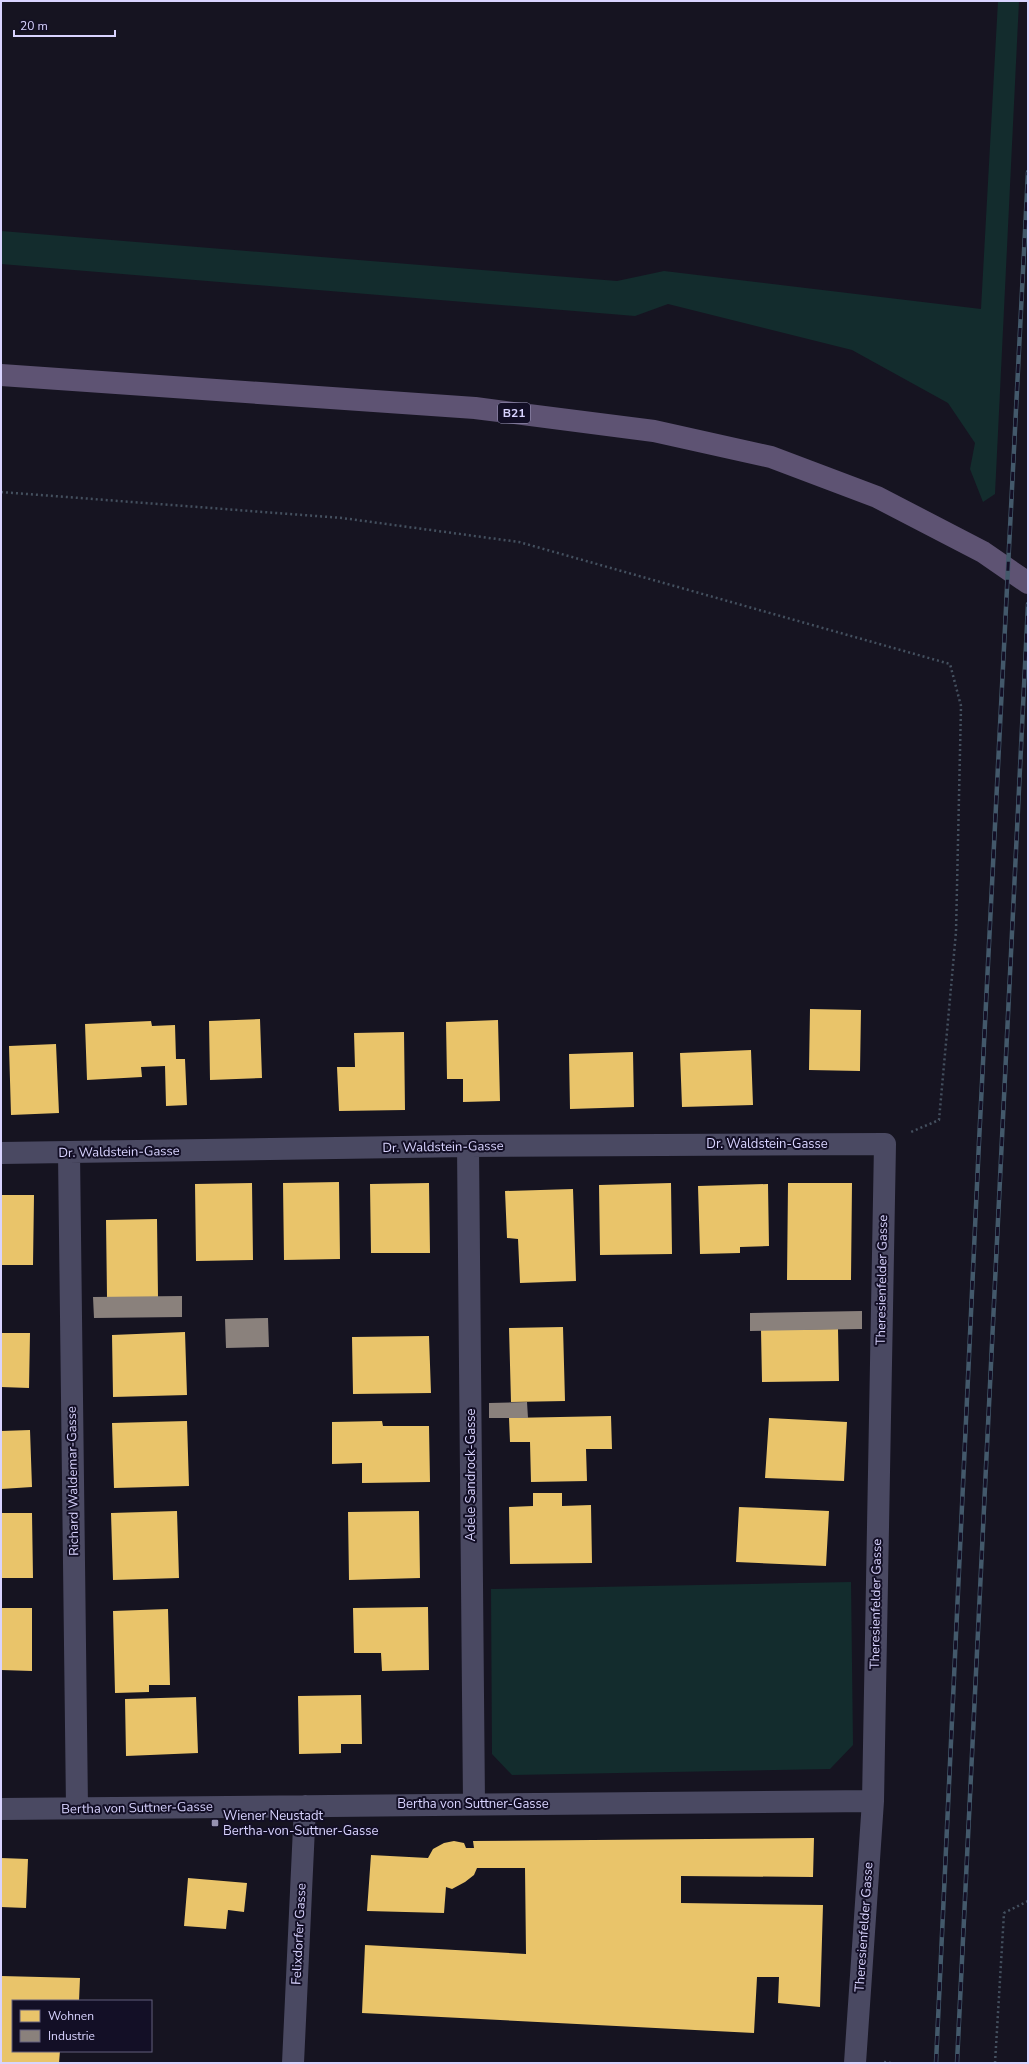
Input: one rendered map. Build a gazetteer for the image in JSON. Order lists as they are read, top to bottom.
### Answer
{
  "streets": {
    "main road": ["B21"],
    "street": [
      "Dr. Waldstein-Gasse",
      "Theresienfelder Gasse",
      "Adele Sandrock-Gasse",
      "Richard Waldemar-Gasse",
      "Bertha von Suttner-Gasse",
      "Felixdorfer Gasse"
    ]
  },
  "crossings": [
    ["Dr. Waldstein-Gasse", "Theresienfelder Gasse"],
    ["Dr. Waldstein-Gasse", "Adele Sandrock-Gasse"],
    ["Dr. Waldstein-Gasse", "Richard Waldemar-Gasse"],
    ["Theresienfelder Gasse", "Bertha von Suttner-Gasse"],
    ["Adele Sandrock-Gasse", "Bertha von Suttner-Gasse"],
    ["Richard Waldemar-Gasse", "Bertha von Suttner-Gasse"],
    ["Bertha von Suttner-Gasse", "Felixdorfer Gasse"]
  ],
  "places": {
    "transit": ["Wiener Neustadt Bertha-von-Suttner-Gasse"]
  },
  "legend": ["Wohnen", "Industrie"],
  "scale_bar": "20 m"
}
